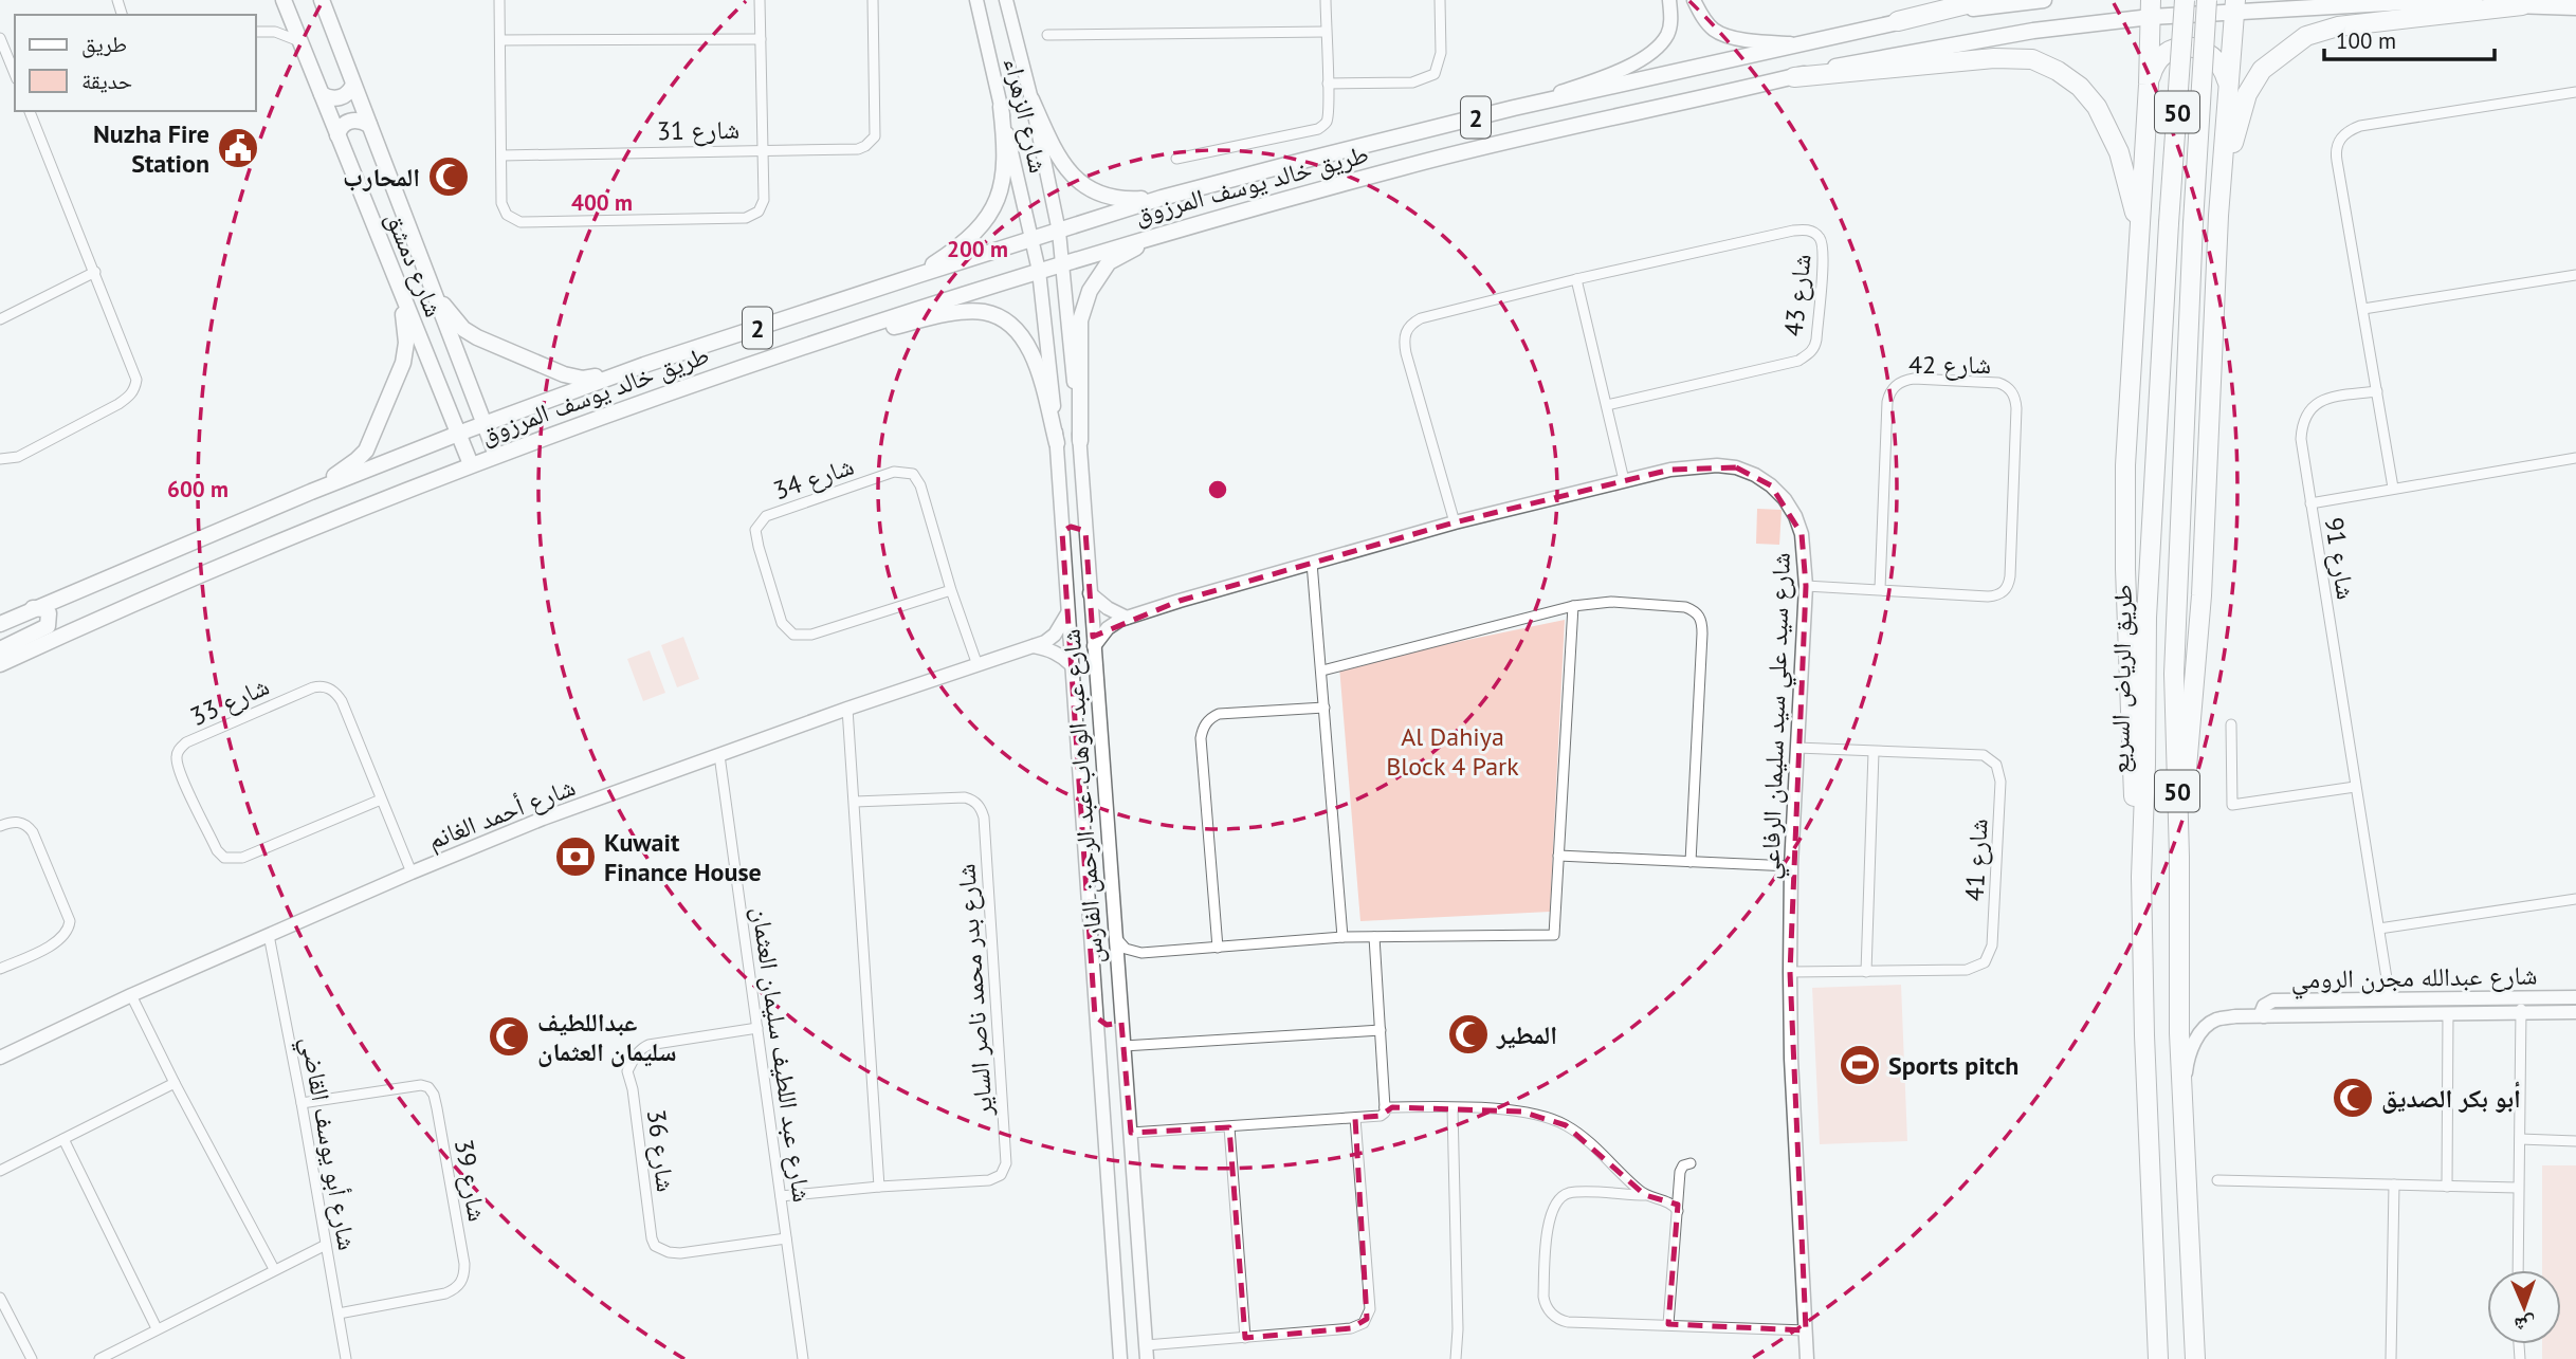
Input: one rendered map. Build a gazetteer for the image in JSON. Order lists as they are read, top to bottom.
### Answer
{
  "streets": {
    "highway": ["50", "طريق الرياض السريع"],
    "main road": ["2", "طريق خالد يوسف المرزوق", "شارع دمشق"],
    "street": [
      "شارع الزهراء",
      "شارع 31",
      "شارع 43",
      "شارع 42",
      "شارع 34",
      "شارع 91",
      "شارع 33",
      "شارع سيد علي سيد سليمان الرفاعي",
      "شارع عبد الوهاب عبد الرحمن الفارس",
      "شارع أحمد الغانم",
      "شارع 41",
      "شارع عبدالله مجرن الرومي",
      "شارع بدر محمد ناصر الساير",
      "شارع عبد اللطيف سليمان العثمان",
      "شارع أبو يوسف القاضي",
      "شارع 36",
      "شارع 39"
    ]
  },
  "crossings": [
    ["شارع الزهراء", "طريق خالد يوسف المرزوق"],
    ["شارع الزهراء", "شارع عبد الوهاب عبد الرحمن الفارس"],
    ["طريق خالد يوسف المرزوق", "شارع دمشق"],
    ["طريق خالد يوسف المرزوق", "شارع عبد الوهاب عبد الرحمن الفارس"],
    ["شارع 43", "شارع سيد علي سيد سليمان الرفاعي"],
    ["شارع 42", "شارع سيد علي سيد سليمان الرفاعي"],
    ["شارع 34", "شارع أحمد الغانم"],
    ["شارع 91", "شارع عبدالله مجرن الرومي"],
    ["طريق الرياض السريع", "شارع عبدالله مجرن الرومي"],
    ["شارع 33", "شارع أحمد الغانم"],
    ["شارع سيد علي سيد سليمان الرفاعي", "شارع عبد الوهاب عبد الرحمن الفارس"],
    ["شارع سيد علي سيد سليمان الرفاعي", "شارع 41"],
    ["شارع عبد الوهاب عبد الرحمن الفارس", "شارع أحمد الغانم"],
    ["شارع أحمد الغانم", "شارع عبد اللطيف سليمان العثمان"],
    ["شارع أحمد الغانم", "شارع أبو يوسف القاضي"],
    ["شارع بدر محمد ناصر الساير", "شارع عبد اللطيف سليمان العثمان"],
    ["شارع عبد اللطيف سليمان العثمان", "شارع 36"],
    ["شارع أبو يوسف القاضي", "شارع 39"]
  ],
  "parks": ["Al Dahiya Block 4 Park"],
  "places": {
    "public building": ["Nuzha Fire Station"],
    "mosque": [
      "المحارب",
      "المطير",
      "عبداللطيف سليمان العثمان",
      "أبو بكر الصديق"
    ],
    "bank": ["Kuwait Finance House"],
    "sports": ["Sports pitch"]
  },
  "legend": ["طريق", "حديقة"],
  "scale_bar": "100 m",
  "north": "bottom",
  "rings": ["400 m", "200 m", "600 m"]
}
